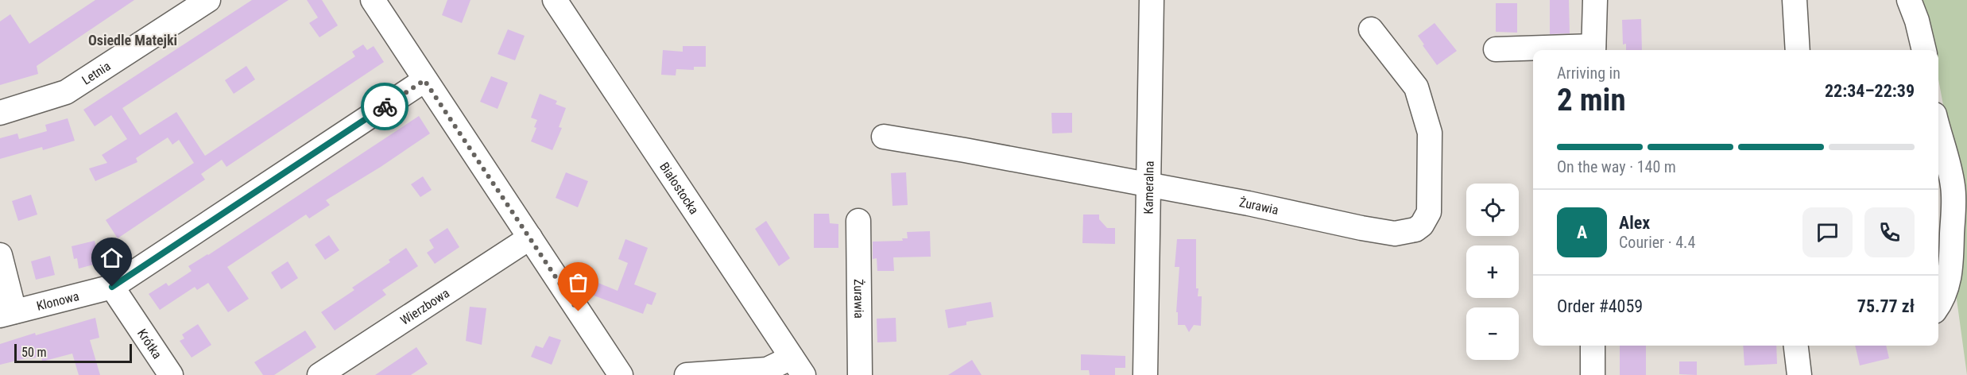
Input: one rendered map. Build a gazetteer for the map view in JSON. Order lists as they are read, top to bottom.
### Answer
{
  "streets": {
    "street": [
      "Letnia",
      "Białostocka",
      "Kameralna",
      "Żurawia",
      "Klonowa",
      "Wierzbowa",
      "Krótka"
    ]
  },
  "crossings": [
    ["Kameralna", "Żurawia"],
    ["Klonowa", "Krótka"]
  ],
  "districts": ["Osiedle Matejki"],
  "scale_bar": "50 m",
  "page": {
    "heading": ["2 min", "Arriving in", "22:34–22:39"],
    "panel": [
      "Alex",
      "Courier · 4.4",
      "Order #4059",
      "75.77 zł"
    ],
    "bar": "On the way · 140 m",
    "map_buttons": ["+", "−"],
    "round": "A",
    "scale": "50 m"
  }
}
